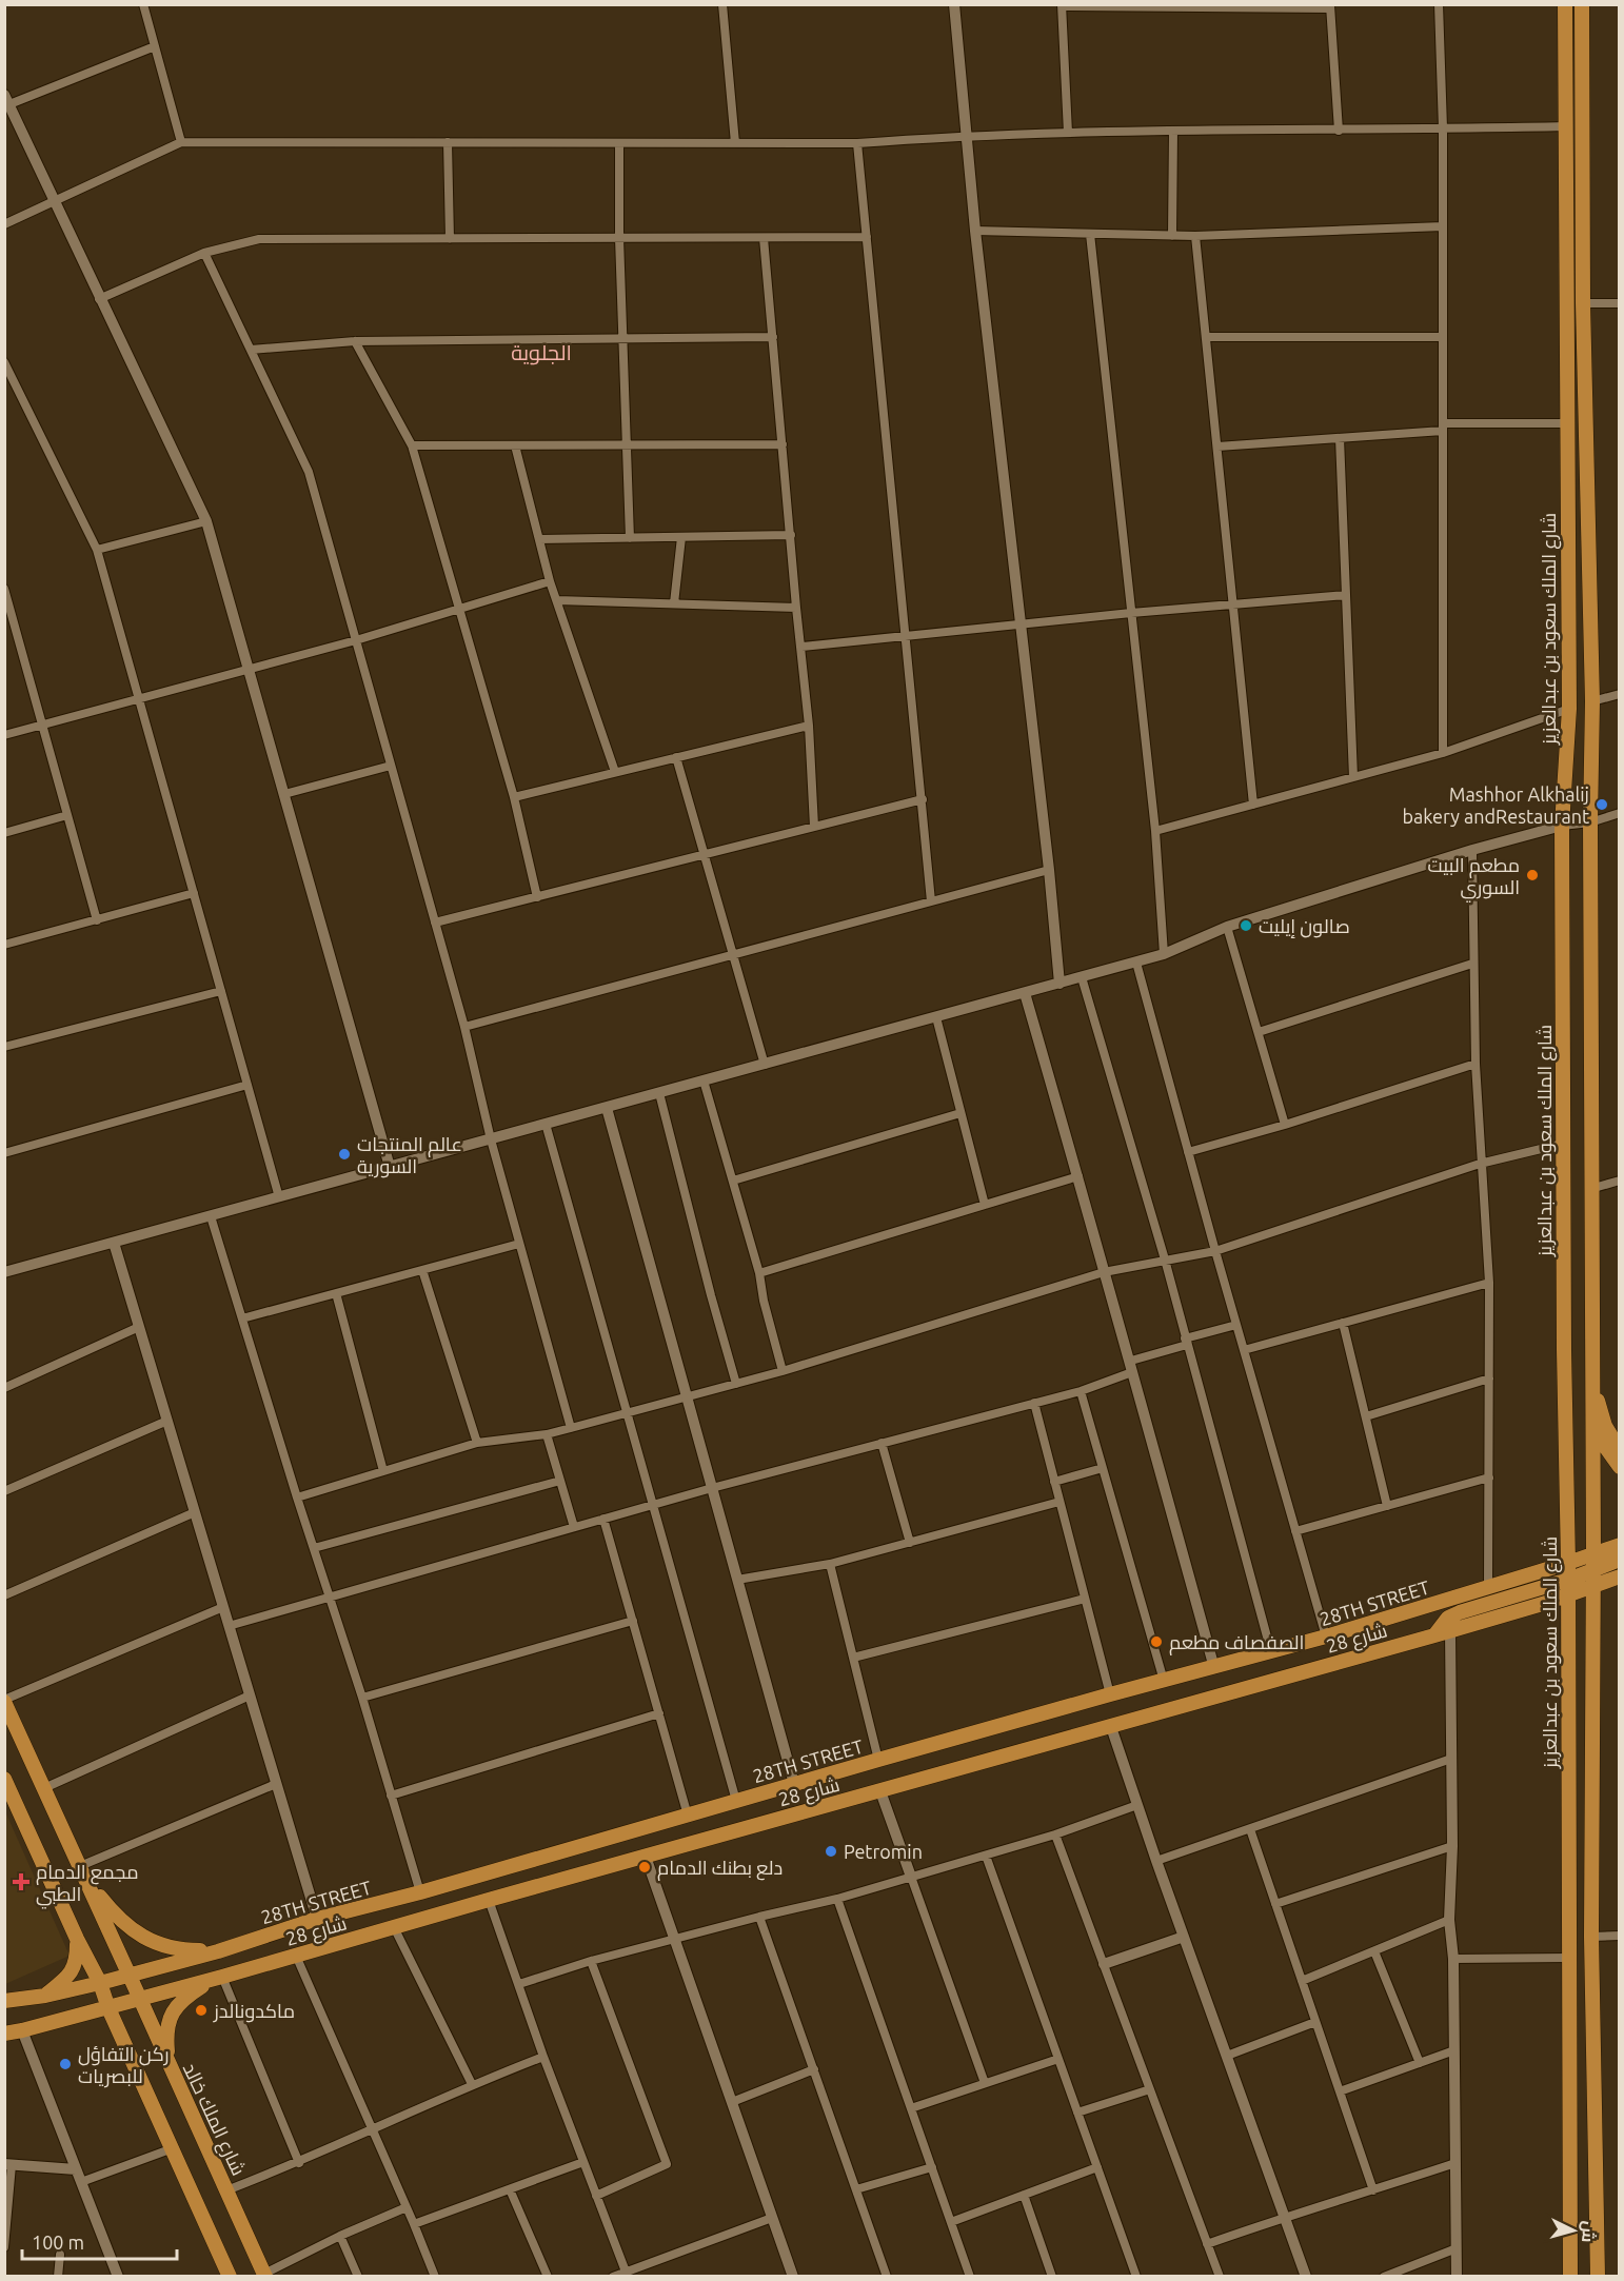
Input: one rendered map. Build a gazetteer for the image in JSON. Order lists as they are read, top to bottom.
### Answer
{
  "streets": {
    "main road": [
      "شارع الملك سعود بن عبدالعزيز",
      "28TH STREET",
      "شارع 28",
      "شارع الملك خالد"
    ]
  },
  "crossings": [
    ["شارع الملك سعود بن عبدالعزيز", "28TH STREET"],
    ["شارع الملك سعود بن عبدالعزيز", "شارع 28"],
    ["28TH STREET", "شارع الملك خالد"],
    ["شارع 28", "شارع الملك خالد"]
  ],
  "districts": ["الجلوية"],
  "places": {
    "other": [
      "Mashhor Alkhalij bakery andRestaurant",
      "مطعم البيت السوري",
      "صالون إيليت",
      "عالم المنتجات السورية",
      "الصفصاف مطعم",
      "Petromin",
      "دلع بطنك الدمام",
      "ماكدونالدز",
      "ركن التفاؤل للبصريات"
    ],
    "health": ["مجمع الدمام الطبي"]
  },
  "scale_bar": "100 m",
  "north": "right"
}
